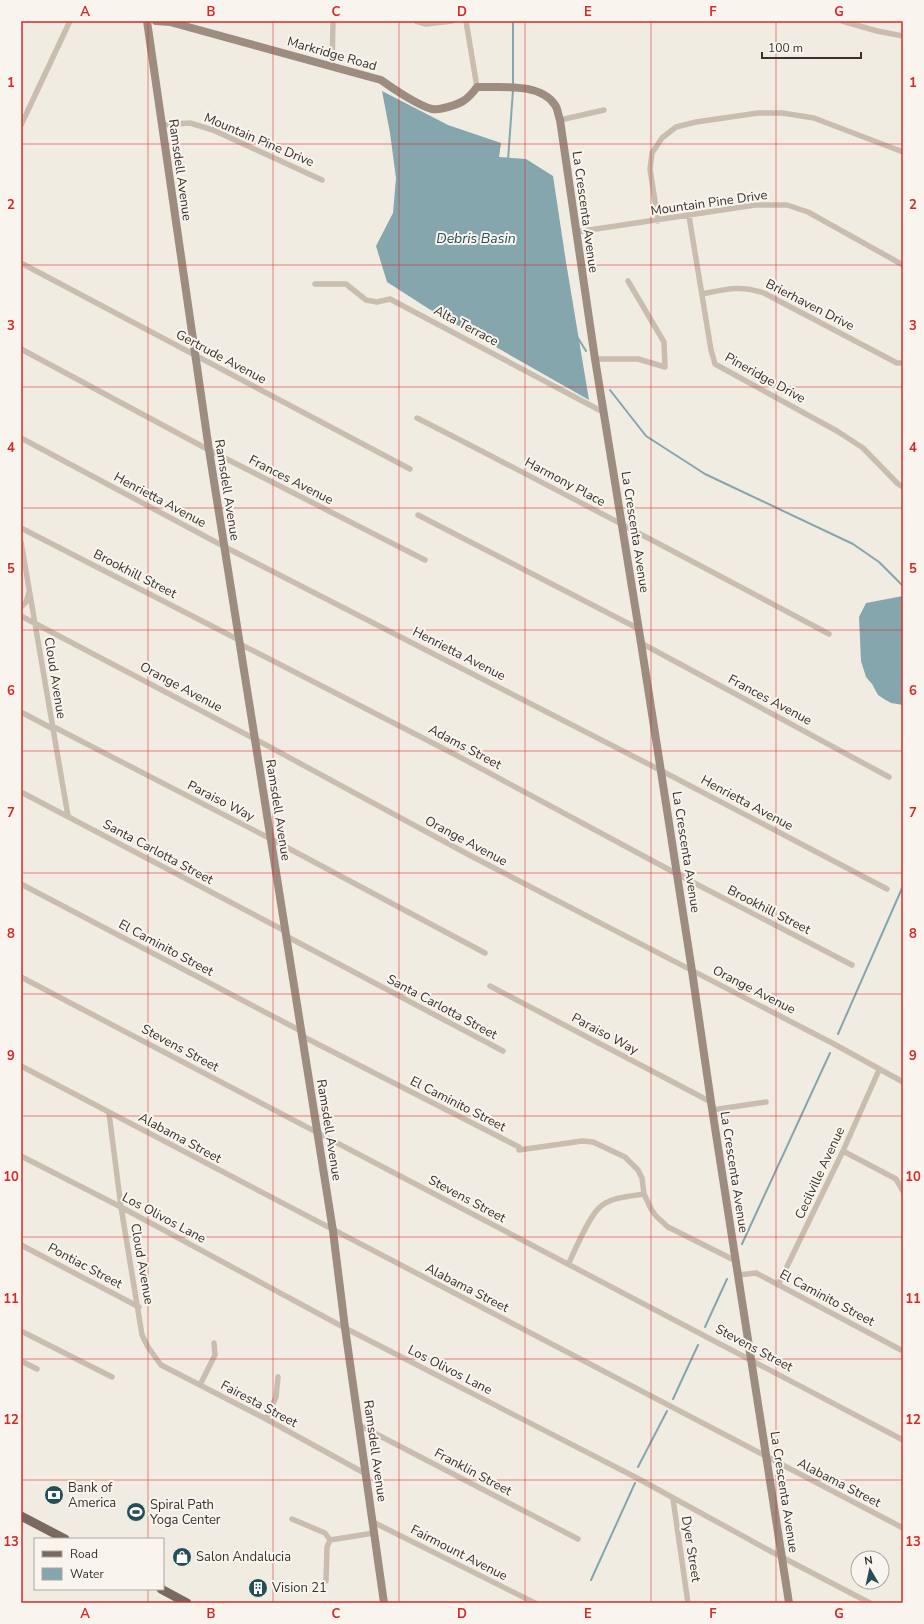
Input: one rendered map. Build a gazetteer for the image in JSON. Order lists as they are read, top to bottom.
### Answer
{
  "streets": {
    "street": [
      "Markridge Road",
      "Mountain Pine Drive",
      "Ramsdell Avenue",
      "La Crescenta Avenue",
      "Brierhaven Drive",
      "Alta Terrace",
      "Gertrude Avenue",
      "Pineridge Drive",
      "Frances Avenue",
      "Harmony Place",
      "Henrietta Avenue",
      "Brookhill Street",
      "Cloud Avenue",
      "Orange Avenue",
      "Adams Street",
      "Paraiso Way",
      "Santa Carlotta Street",
      "El Caminito Street",
      "Stevens Street",
      "Alabama Street",
      "Cecilville Avenue",
      "Los Olivos Lane",
      "Pontiac Street",
      "Fairesta Street",
      "Franklin Street",
      "Dyer Street",
      "Fairmount Avenue"
    ]
  },
  "crossings": [
    ["Markridge Road", "La Crescenta Avenue"],
    ["Mountain Pine Drive", "Ramsdell Avenue"],
    ["Mountain Pine Drive", "La Crescenta Avenue"],
    ["Mountain Pine Drive", "Pineridge Drive"],
    ["Ramsdell Avenue", "Gertrude Avenue"],
    ["Ramsdell Avenue", "Frances Avenue"],
    ["Ramsdell Avenue", "Henrietta Avenue"],
    ["Ramsdell Avenue", "Brookhill Street"],
    ["Ramsdell Avenue", "Orange Avenue"],
    ["Ramsdell Avenue", "Adams Street"],
    ["Ramsdell Avenue", "Paraiso Way"],
    ["Ramsdell Avenue", "Santa Carlotta Street"],
    ["Ramsdell Avenue", "El Caminito Street"],
    ["Ramsdell Avenue", "Stevens Street"],
    ["Ramsdell Avenue", "Alabama Street"],
    ["Ramsdell Avenue", "Los Olivos Lane"],
    ["Ramsdell Avenue", "Fairesta Street"],
    ["Ramsdell Avenue", "Franklin Street"],
    ["Ramsdell Avenue", "Fairmount Avenue"],
    ["La Crescenta Avenue", "Alta Terrace"],
    ["La Crescenta Avenue", "Frances Avenue"],
    ["La Crescenta Avenue", "Harmony Place"],
    ["La Crescenta Avenue", "Henrietta Avenue"],
    ["La Crescenta Avenue", "Brookhill Street"],
    ["La Crescenta Avenue", "Orange Avenue"],
    ["La Crescenta Avenue", "Adams Street"],
    ["La Crescenta Avenue", "Paraiso Way"],
    ["La Crescenta Avenue", "El Caminito Street"],
    ["La Crescenta Avenue", "Stevens Street"],
    ["La Crescenta Avenue", "Alabama Street"],
    ["La Crescenta Avenue", "Los Olivos Lane"],
    ["Brierhaven Drive", "Pineridge Drive"],
    ["Brookhill Street", "Adams Street"],
    ["Cloud Avenue", "Orange Avenue"],
    ["Cloud Avenue", "Paraiso Way"],
    ["Cloud Avenue", "Santa Carlotta Street"],
    ["Cloud Avenue", "Alabama Street"],
    ["Cloud Avenue", "Los Olivos Lane"],
    ["Cloud Avenue", "Pontiac Street"],
    ["Cloud Avenue", "Fairesta Street"],
    ["Orange Avenue", "Cecilville Avenue"],
    ["El Caminito Street", "Cecilville Avenue"],
    ["Los Olivos Lane", "Dyer Street"]
  ],
  "water": ["Debris Basin"],
  "places": {
    "bank": ["Bank of America"],
    "sports": ["Spiral Path Yoga Center"],
    "shop": ["Salon Andalucia"],
    "building": ["Vision 21"]
  },
  "legend": ["Road", "Water"],
  "scale_bar": "100 m",
  "north": "top",
  "grid": {
    "columns": [
      "A",
      "B",
      "C",
      "D",
      "E",
      "F",
      "G"
    ],
    "rows": [
      "1",
      "2",
      "3",
      "4",
      "5",
      "6",
      "7",
      "8",
      "9",
      "10",
      "11",
      "12",
      "13"
    ]
  }
}
